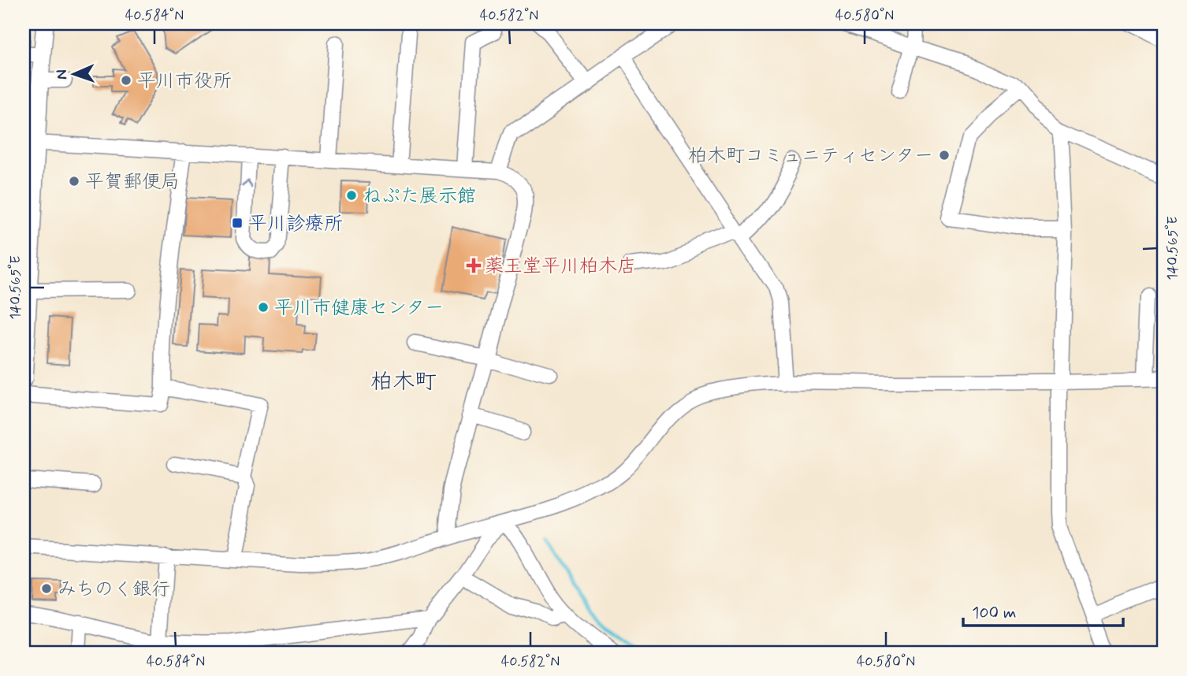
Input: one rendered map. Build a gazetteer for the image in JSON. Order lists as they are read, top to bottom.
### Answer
{
  "districts": ["柏木町"],
  "places": {
    "other": [
      "平川市役所",
      "柏木町コミュニティセンター",
      "平賀郵便局",
      "ねぷた展示館",
      "平川市健康センター",
      "みちのく銀行"
    ],
    "transit": ["平川診療所"],
    "health": ["薬王堂平川柏木店"]
  },
  "scale_bar": "100 m",
  "north": "left",
  "coordinates": [
    "40.584°N",
    "40.582°N",
    "40.580°N",
    "140.565°E"
  ]
}
